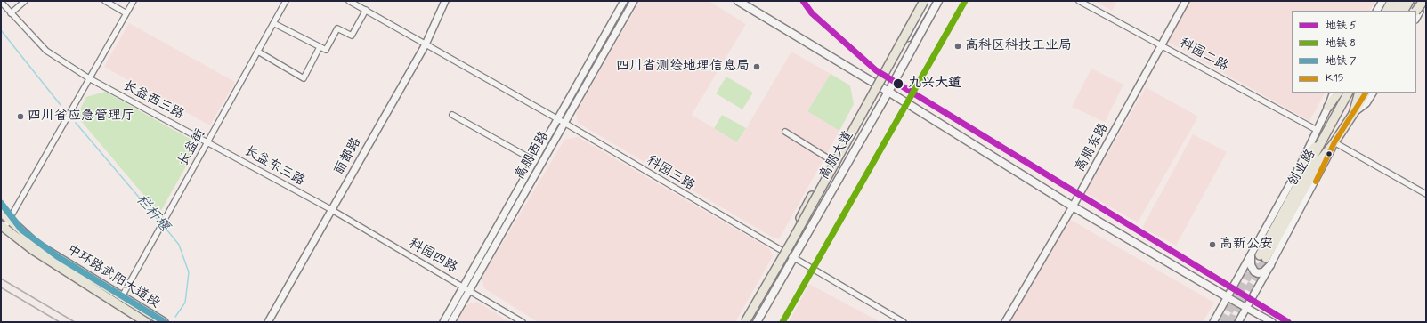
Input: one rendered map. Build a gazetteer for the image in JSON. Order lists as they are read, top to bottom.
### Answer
{
  "streets": {
    "main road": ["高朋大道", "创业路", "中环路武阳大道段"],
    "street": [
      "科园二路",
      "长益西三路",
      "长益街",
      "高朋东路",
      "高朋西路",
      "丽都路",
      "长益东三路",
      "科园三路",
      "科园四路"
    ]
  },
  "crossings": [
    ["科园二路", "高朋东路"],
    ["长益西三路", "长益街"],
    ["长益西三路", "长益东三路"],
    ["长益街", "长益东三路"],
    ["长益街", "中环路武阳大道段"],
    ["高朋西路", "科园三路"],
    ["高朋西路", "科园四路"],
    ["高朋大道", "科园三路"],
    ["丽都路", "长益东三路"],
    ["丽都路", "科园三路"],
    ["丽都路", "科园四路"],
    ["长益东三路", "科园四路"]
  ],
  "water": ["栏杆堰"],
  "places": [
    "高科区科技工业局",
    "四川省测绘地理信息局",
    "九兴大道",
    "四川省应急管理厅",
    "高新公安"
  ],
  "lines": [
    "metro line 5",
    "metro line 8",
    "transit line K15",
    "metro line 7"
  ],
  "legend": [
    "地铁 5",
    "地铁 8",
    "地铁 7",
    "K15"
  ]
}
